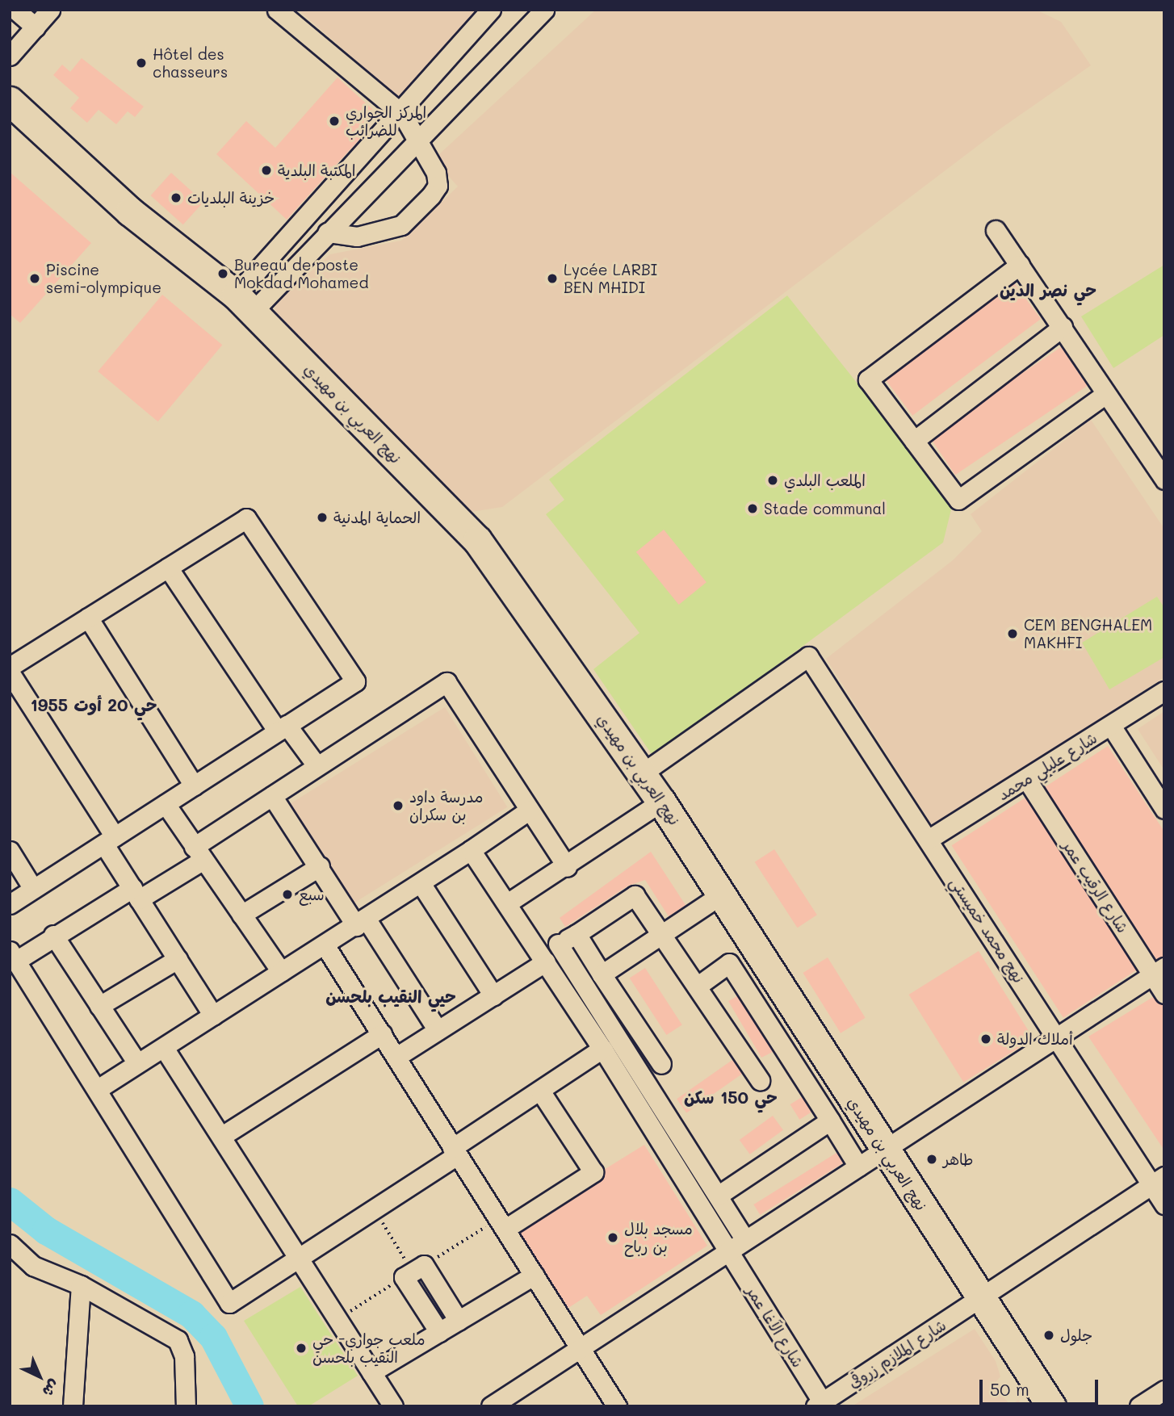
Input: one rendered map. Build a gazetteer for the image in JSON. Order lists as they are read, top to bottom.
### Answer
{
  "streets": {
    "main road": ["نهج العربي بن مهيدي"],
    "street": [
      "شارع عليلي محمد",
      "شارع الرقيب عمر",
      "نهج محمد خميستي",
      "شارع الآغا عمر",
      "شارع الملازم زروقي"
    ]
  },
  "crossings": [
    ["نهج العربي بن مهيدي", "نهج محمد خميستي"],
    ["نهج العربي بن مهيدي", "شارع الملازم زروقي"],
    ["شارع عليلي محمد", "شارع الرقيب عمر"],
    ["شارع عليلي محمد", "نهج محمد خميستي"],
    ["نهج محمد خميستي", "شارع الملازم زروقي"],
    ["شارع الآغا عمر", "شارع الملازم زروقي"]
  ],
  "districts": [
    "حي نصر الدين",
    "حي 20 أوت 1955",
    "حيي النقيب بلحسن",
    "حي 150 سكن"
  ],
  "places": [
    "Hôtel des chasseurs",
    "المركز الجواري للضرائب",
    "المكتبة البلدية",
    "خزينة البلديات",
    "Bureau de poste Mokdad Mohamed",
    "Piscine semi-olympique",
    "Lycée LARBI BEN MHIDI",
    "الملعب البلدي",
    "Stade communal",
    "الحماية المدنية",
    "CEM BENGHALEM MAKHFI",
    "مدرسة داود بن سكران",
    "سبع",
    "أملاك الدولة",
    "طاهر",
    "مسجد بلال بن رباح",
    "جلول",
    "ملعب جواري- حي النقيب بلحسن"
  ],
  "scale_bar": "50 m",
  "north": "bottom right"
}
